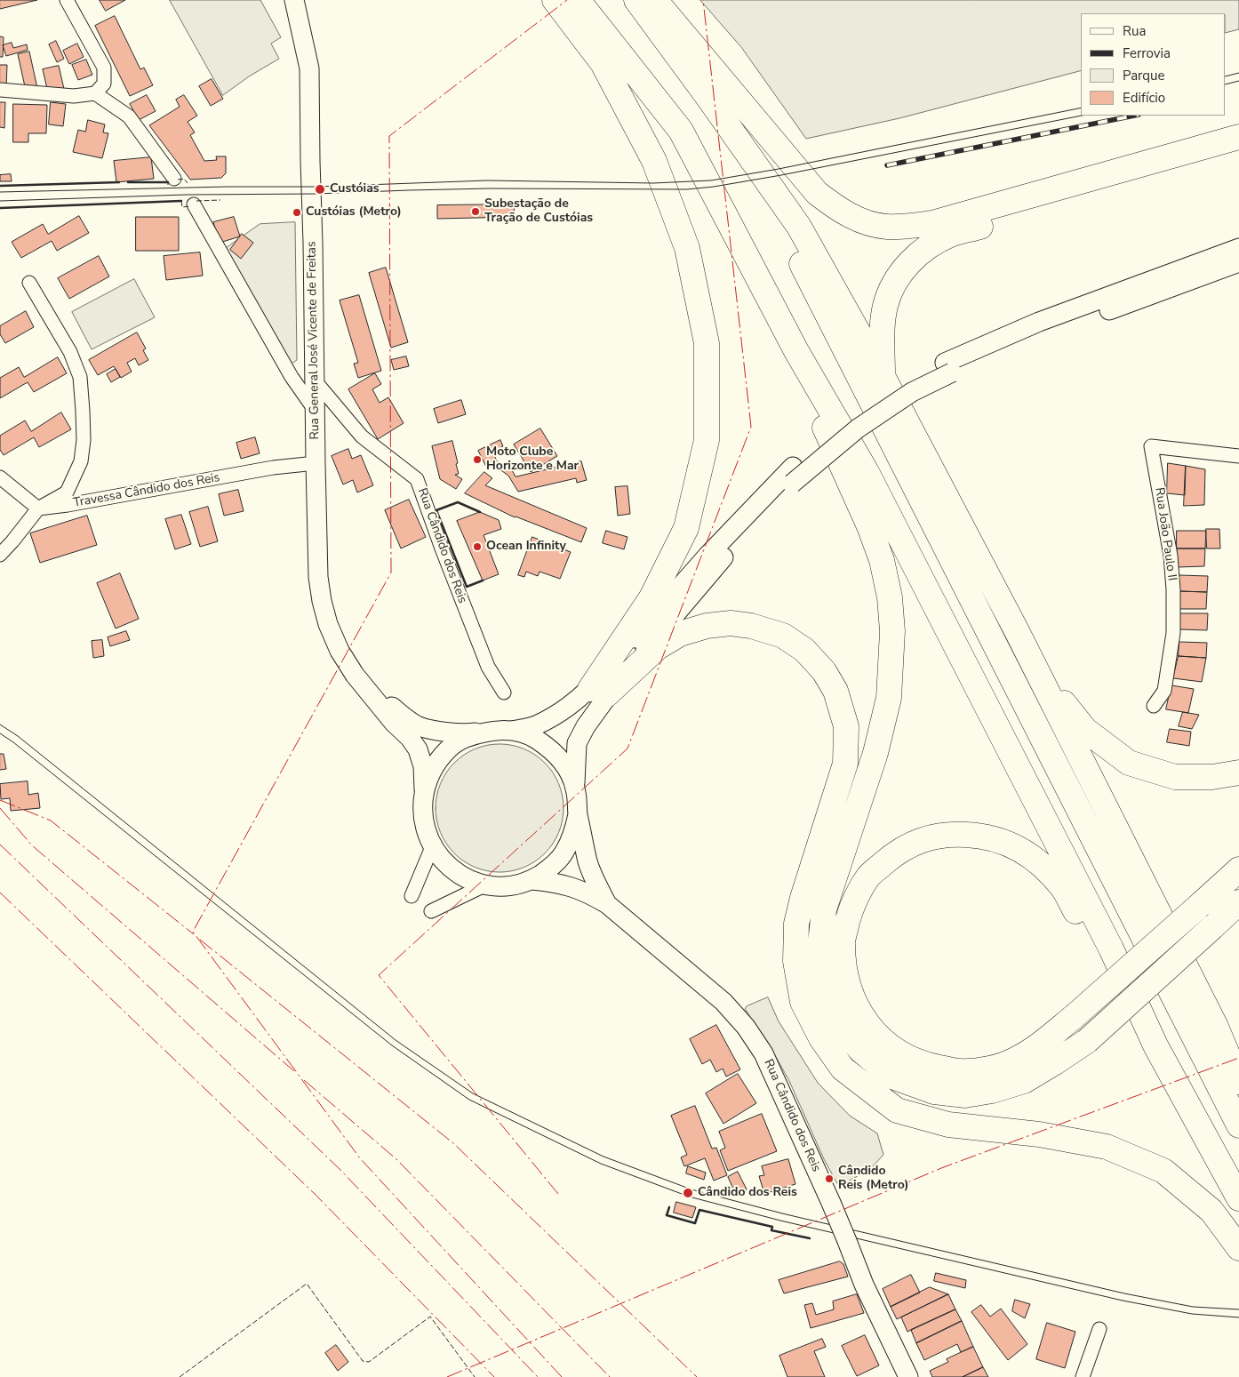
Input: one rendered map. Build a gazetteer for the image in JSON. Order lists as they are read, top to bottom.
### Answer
{
  "streets": {
    "main road": ["Rua General José Vicente de Freitas", "Rua Cândido dos Reis"],
    "street": ["Travessa Cândido dos Reis", "Rua João Paulo II"]
  },
  "crossings": [
    ["Rua General José Vicente de Freitas", "Travessa Cândido dos Reis"],
    ["Rua General José Vicente de Freitas", "Rua Cândido dos Reis"]
  ],
  "places": [
    "Custóias",
    "Subestação de Tração de Custóias",
    "Custóias (Metro)",
    "Moto Clube Horizonte e Mar",
    "Ocean Infinity",
    "Cândido Reis (Metro)",
    "Cândido dos Reis"
  ],
  "legend": [
    "Rua",
    "Ferrovia",
    "Parque",
    "Edifício"
  ]
}
